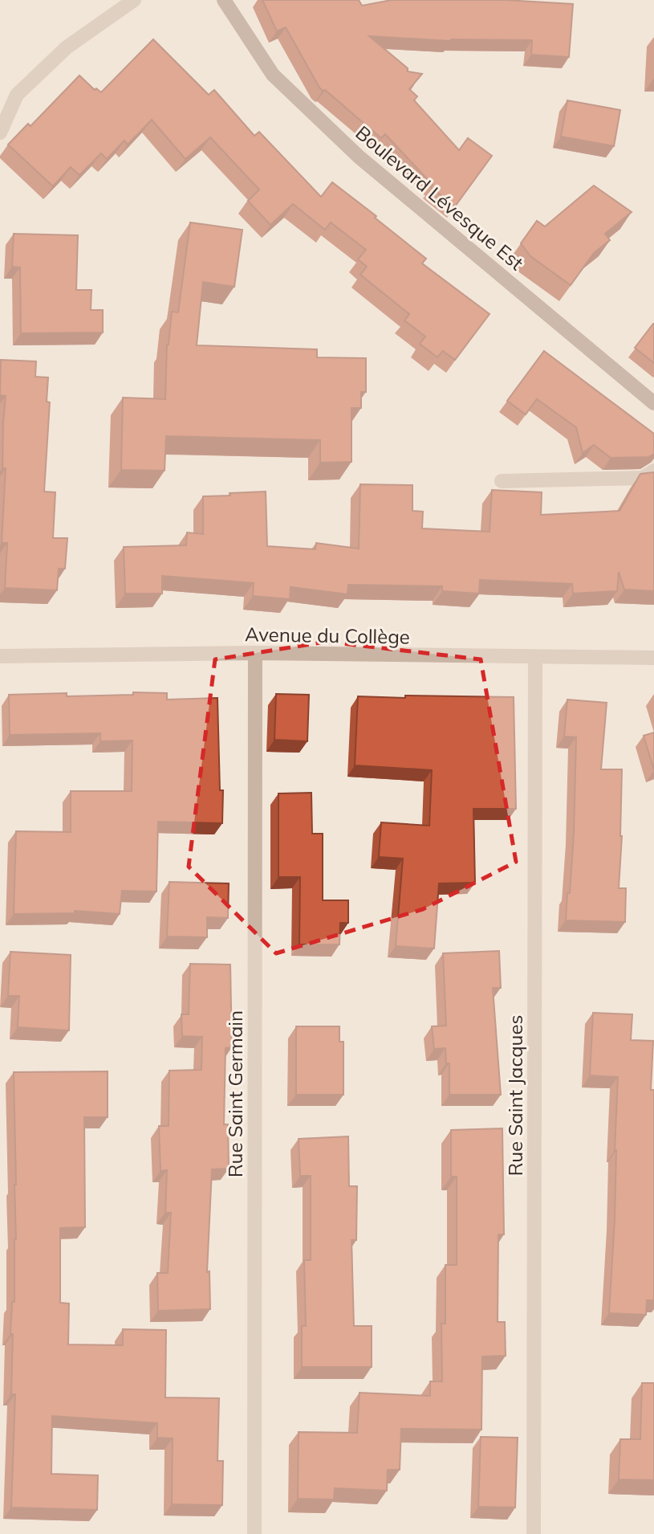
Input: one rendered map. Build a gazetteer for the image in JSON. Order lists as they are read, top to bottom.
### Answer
{
  "streets": {
    "street": [
      "Boulevard Lévesque Est",
      "Avenue du Collège",
      "Rue Saint Germain",
      "Rue Saint Jacques"
    ]
  },
  "crossings": [
    ["Avenue du Collège", "Rue Saint Germain"],
    ["Avenue du Collège", "Rue Saint Jacques"]
  ]
}
